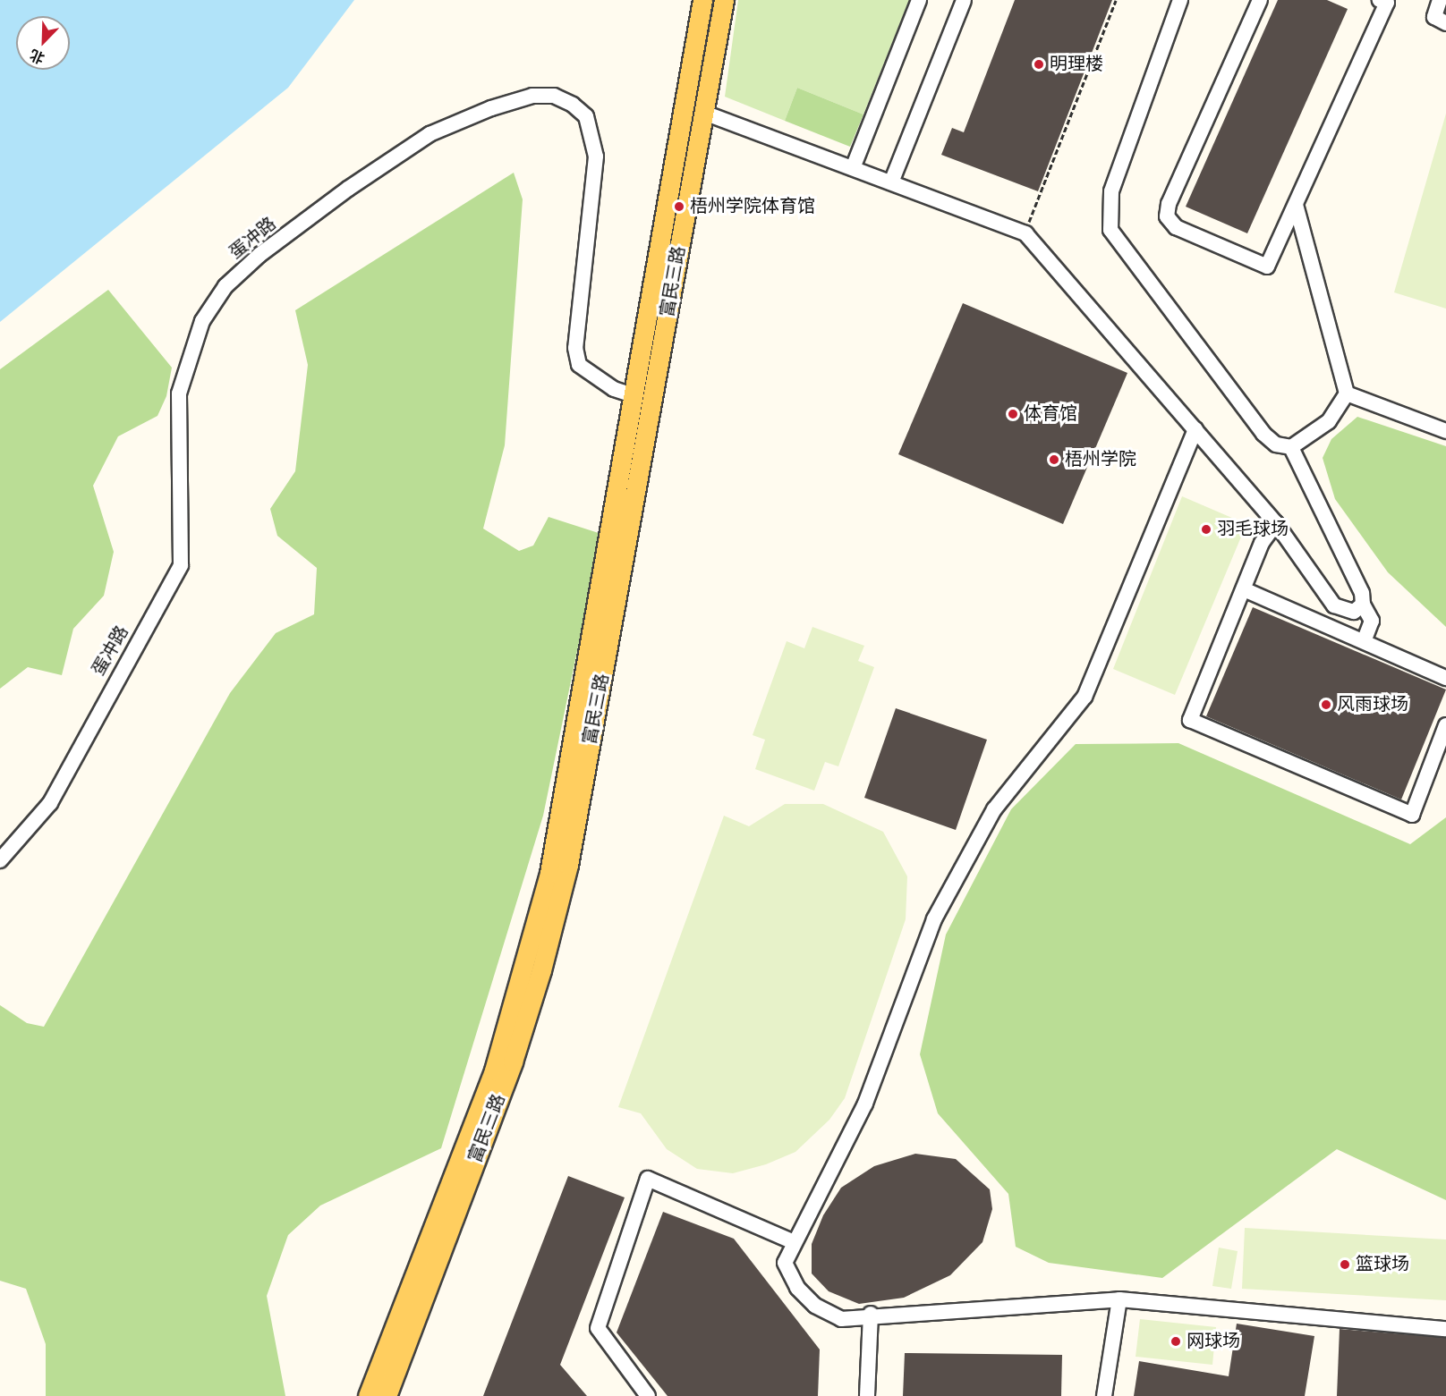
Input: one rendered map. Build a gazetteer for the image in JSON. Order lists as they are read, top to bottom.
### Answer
{
  "streets": {
    "main road": ["富民三路"],
    "lane": ["蛋冲路"]
  },
  "crossings": [
    ["蛋冲路", "富民三路"]
  ],
  "places": [
    "明理楼",
    "梧州学院体育馆",
    "体育馆",
    "梧州学院",
    "羽毛球场",
    "风雨球场",
    "篮球场",
    "网球场"
  ],
  "north": "bottom left"
}
